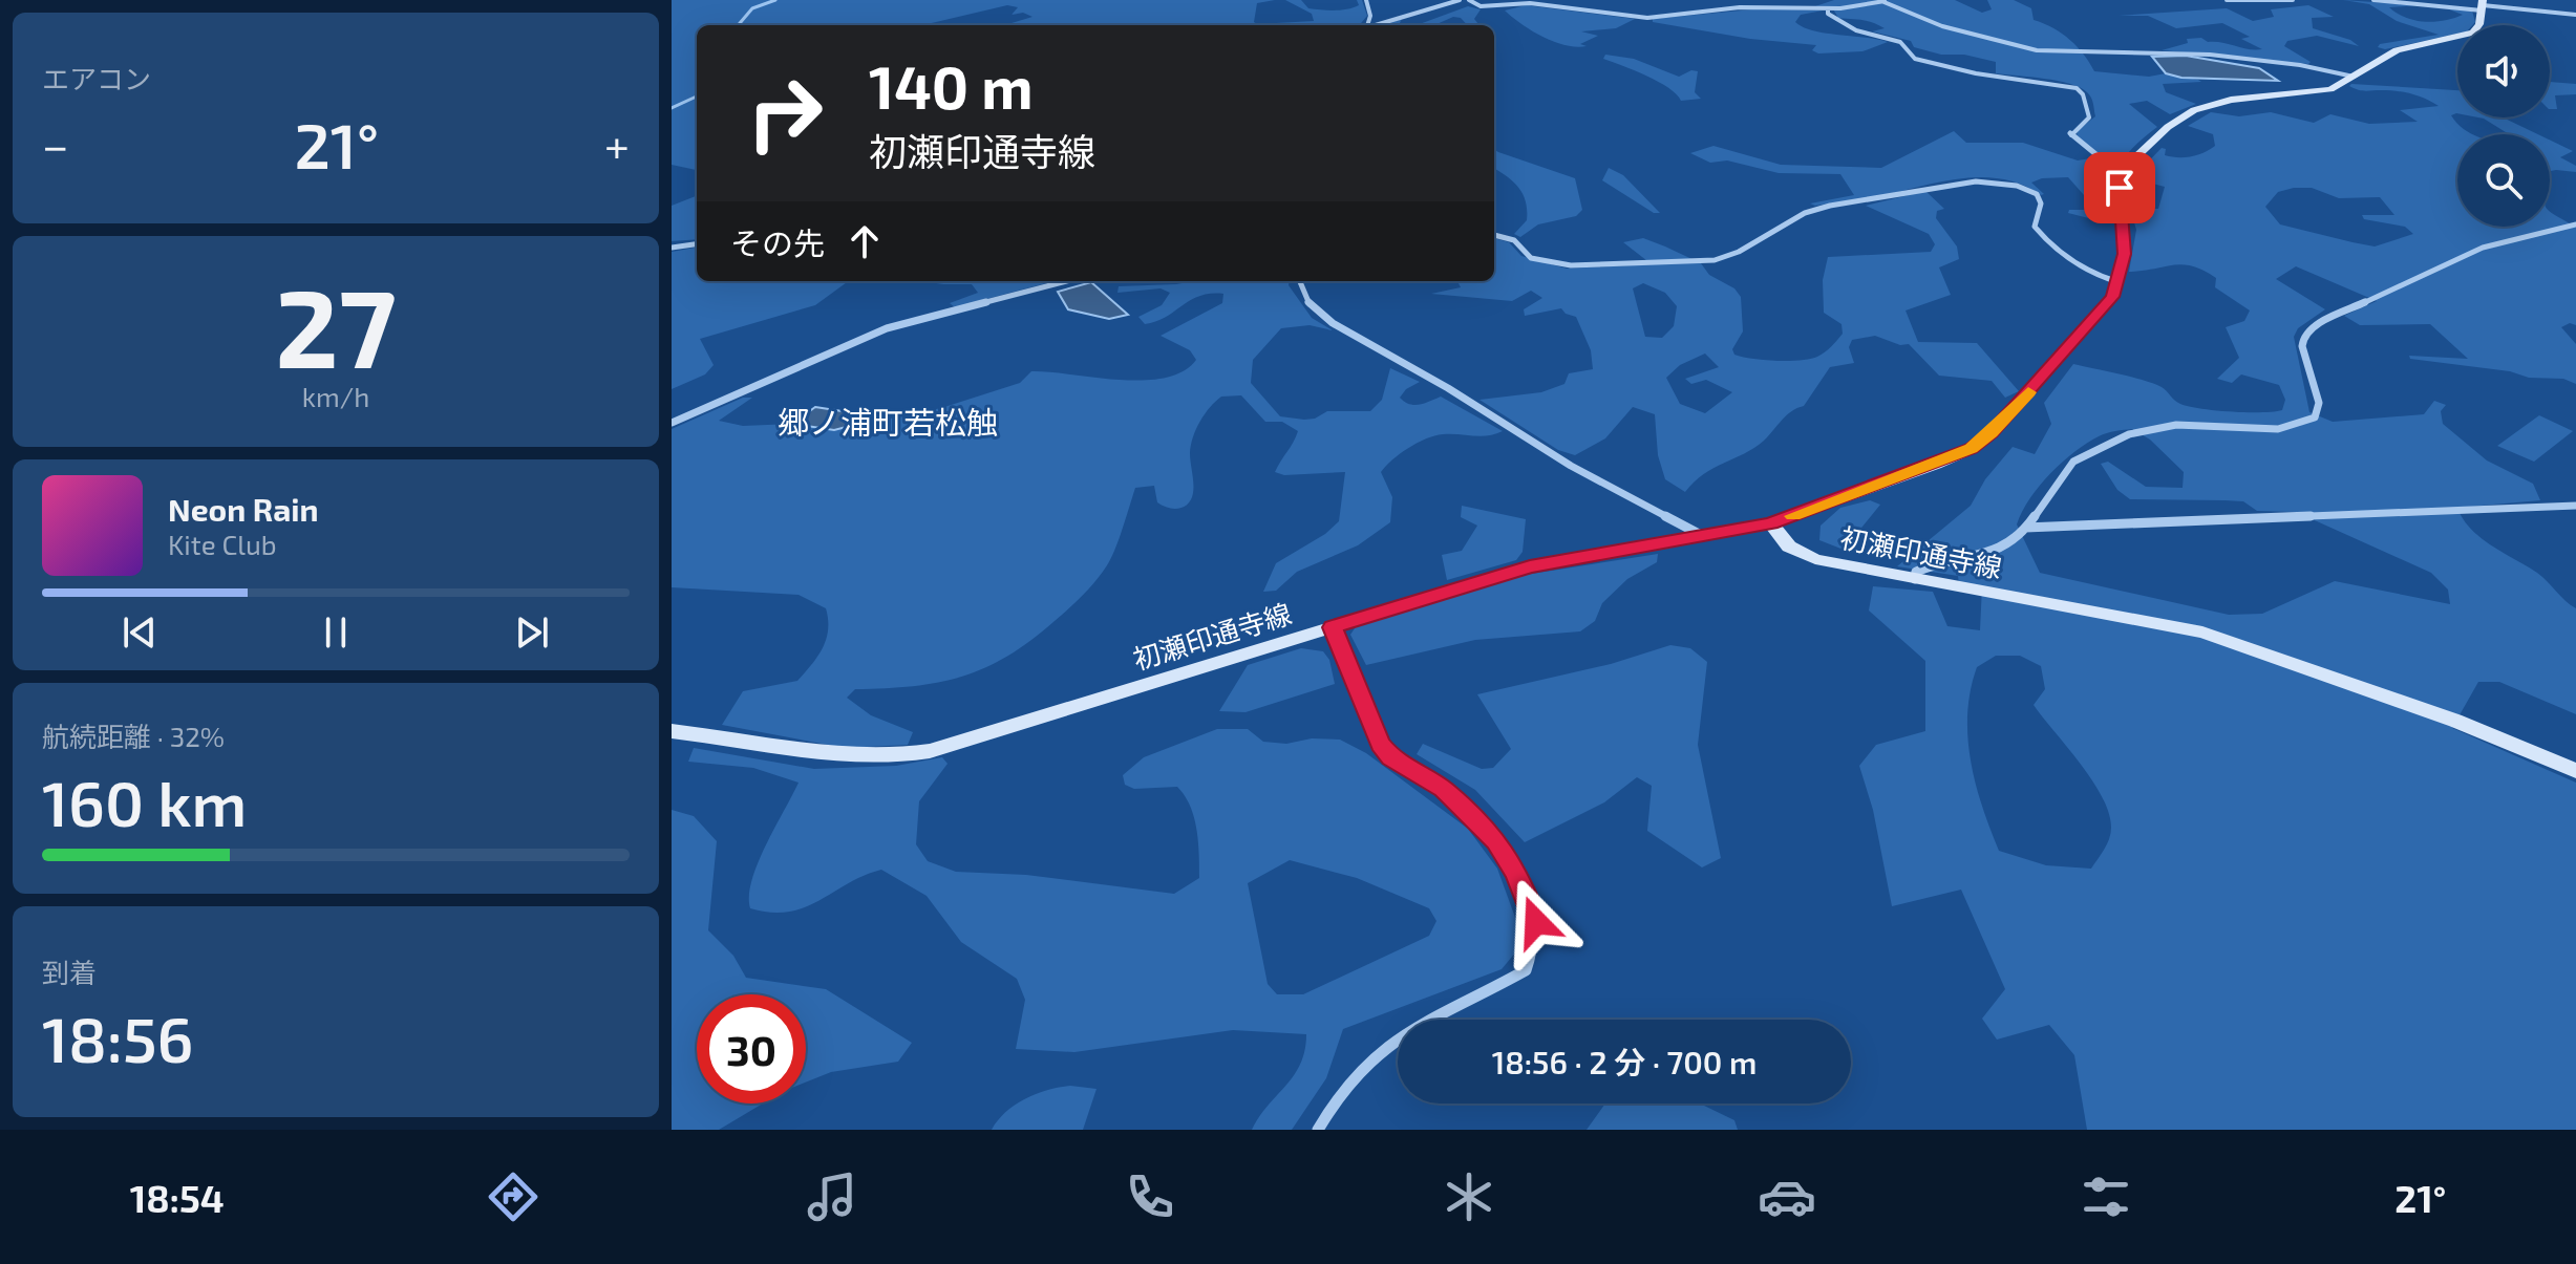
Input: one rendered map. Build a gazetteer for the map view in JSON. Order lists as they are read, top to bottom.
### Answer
{
  "streets": {
    "street": ["初瀬印通寺線"]
  },
  "districts": ["郷ノ浦町若松触"],
  "page": {
    "tile": [
      "エアコン",
      ["27", "km/h"],
      ["航続距離 · 32%", "160 km"],
      ["到着", "18:56"]
    ],
    "turn": ["140 m", "初瀬印通寺線"],
    "heat": ["−", "21°", "+"],
    "then": "その先",
    "song": ["Neon Rain", "Kite Club"],
    "limit": "30",
    "trip": "18:56 · 2 分 · 700 m",
    "tabs": ["18:54", "21°"]
  }
}
